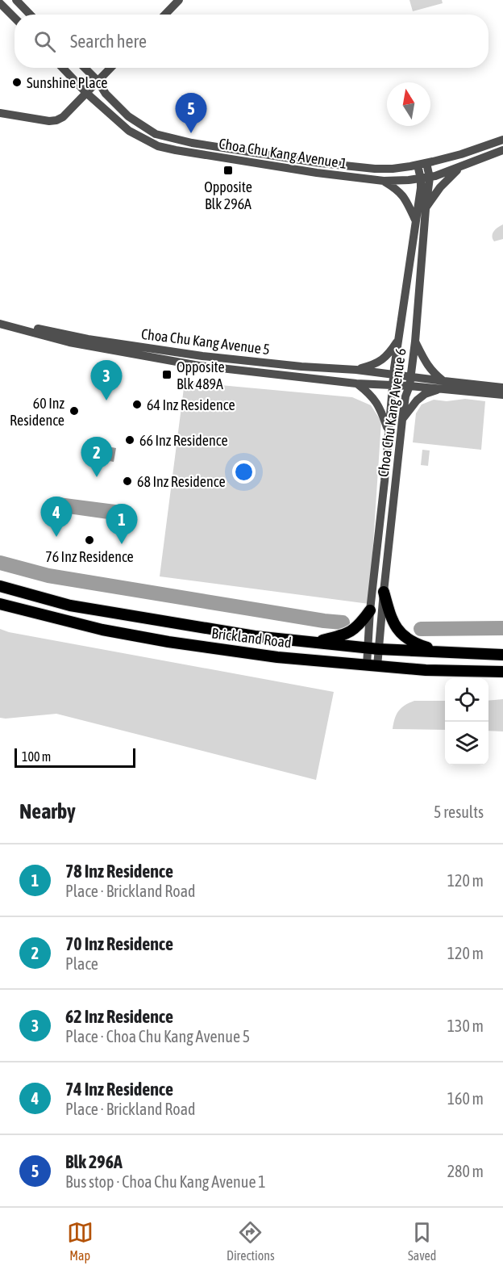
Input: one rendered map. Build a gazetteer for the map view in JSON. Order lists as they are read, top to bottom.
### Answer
{
  "streets": {
    "main road": ["Brickland Road"],
    "street": ["Choa Chu Kang Avenue 1", "Choa Chu Kang Avenue 5", "Choa Chu Kang Avenue 6"]
  },
  "crossings": [
    ["Choa Chu Kang Avenue 1", "Choa Chu Kang Avenue 6"],
    ["Choa Chu Kang Avenue 5", "Choa Chu Kang Avenue 6"],
    ["Choa Chu Kang Avenue 6", "Brickland Road"]
  ],
  "places": {
    "other": [
      "Sunshine Place",
      "64 Inz Residence",
      "60 Inz Residence",
      "66 Inz Residence",
      "68 Inz Residence",
      "76 Inz Residence"
    ],
    "transit": ["Opposite Blk 296A", "Opposite Blk 489A"]
  },
  "scale_bar": "100 m",
  "north": "top",
  "page": {
    "search": "Search here",
    "pins": [
      "5",
      "3",
      "2",
      "4",
      "1"
    ],
    "scale": "100 m",
    "heading": ["Nearby", "5 results"],
    "list": [
      {
        "mark": "1",
        "name": "78 Inz Residence",
        "note": "Place · Brickland Road",
        "value": "120 m"
      },
      {
        "mark": "2",
        "name": "70 Inz Residence",
        "note": "Place",
        "value": "120 m"
      },
      {
        "mark": "3",
        "name": "62 Inz Residence",
        "note": "Place · Choa Chu Kang Avenue 5",
        "value": "130 m"
      },
      {
        "mark": "4",
        "name": "74 Inz Residence",
        "note": "Place · Brickland Road",
        "value": "160 m"
      },
      {
        "mark": "5",
        "name": "Blk 296A",
        "note": "Bus stop · Choa Chu Kang Avenue 1",
        "value": "280 m"
      }
    ],
    "nav": ["Map", "Directions", "Saved"]
  }
}
